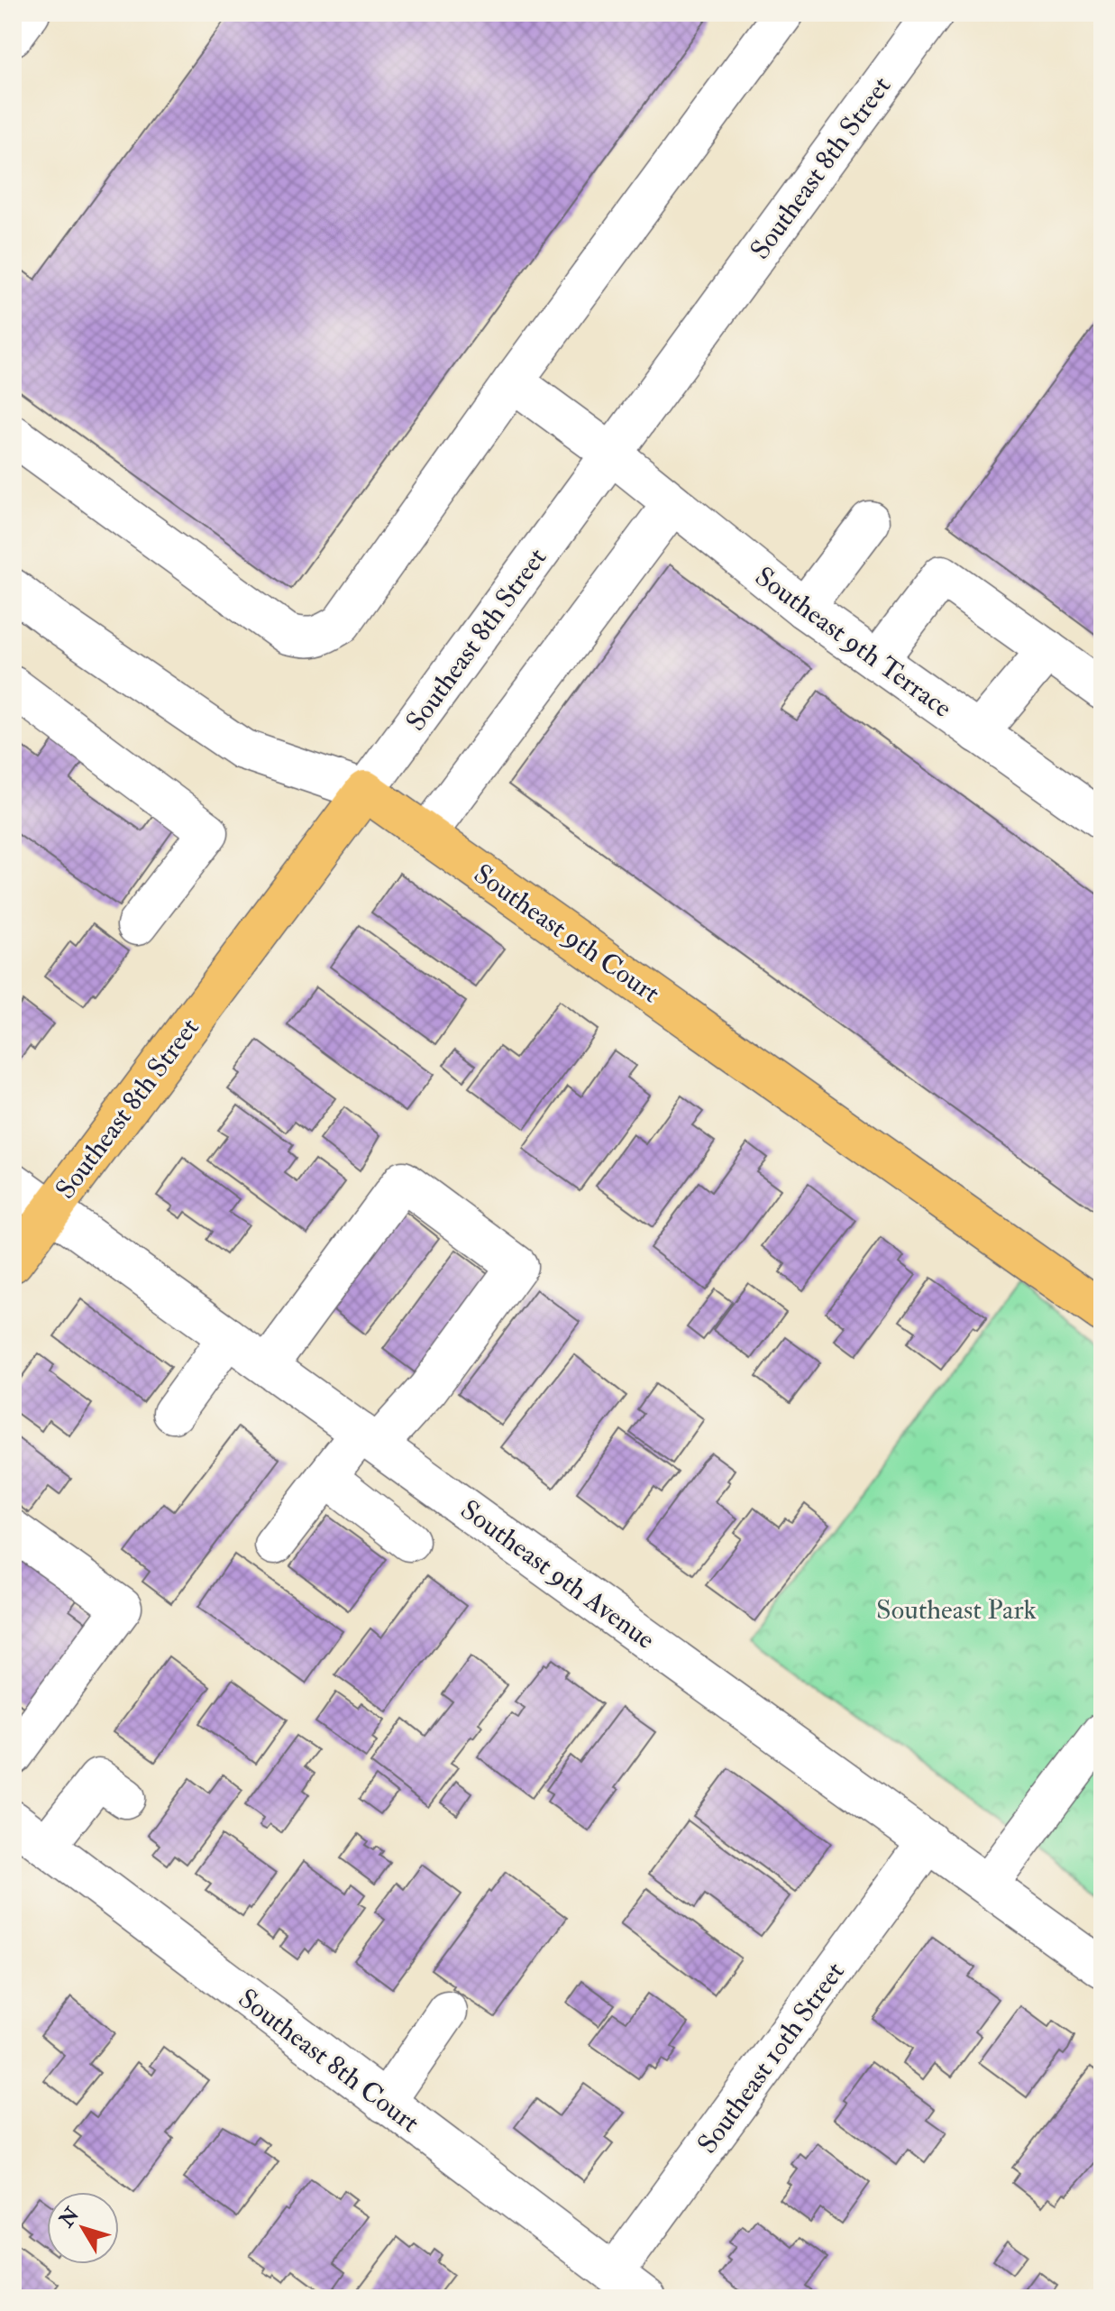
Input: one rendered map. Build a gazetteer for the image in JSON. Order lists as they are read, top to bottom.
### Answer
{
  "streets": {
    "main road": ["Southeast 8th Street", "Southeast 9th Court"],
    "street": [
      "Southeast 9th Terrace",
      "Southeast 9th Avenue",
      "Southeast 10th Street",
      "Southeast 8th Court"
    ]
  },
  "crossings": [
    ["Southeast 8th Street", "Southeast 9th Terrace"],
    ["Southeast 8th Street", "Southeast 9th Court"],
    ["Southeast 8th Street", "Southeast 9th Avenue"],
    ["Southeast 9th Avenue", "Southeast 10th Street"],
    ["Southeast 10th Street", "Southeast 8th Court"]
  ],
  "parks": ["Southeast Park"],
  "north": "top left"
}
